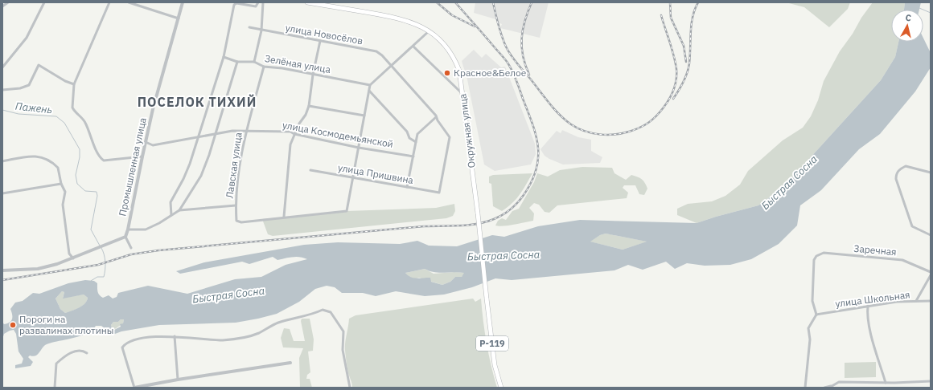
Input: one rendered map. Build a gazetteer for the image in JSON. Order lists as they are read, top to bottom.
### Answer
{
  "streets": {
    "highway": ["Окружная улица", "Р-119"],
    "street": [
      "улица Новосёлов",
      "Зелёная улица",
      "улица Космодемьянской",
      "Лавская улица",
      "Промышленная улица",
      "улица Пришвина",
      "Заречная",
      "улица Школьная"
    ]
  },
  "crossings": [
    ["улица Новосёлов", "улица Пришвина"],
    ["Зелёная улица", "Лавская улица"],
    ["улица Космодемьянской", "Лавская улица"],
    ["улица Космодемьянской", "Промышленная улица"],
    ["Заречная", "улица Школьная"]
  ],
  "districts": ["ПОСЕЛОК ТИХИЙ"],
  "water": ["Пажень", "Быстрая Сосна"],
  "places": ["Красное&Белое", "Пороги на развалинах плотины"],
  "north": "top"
}
